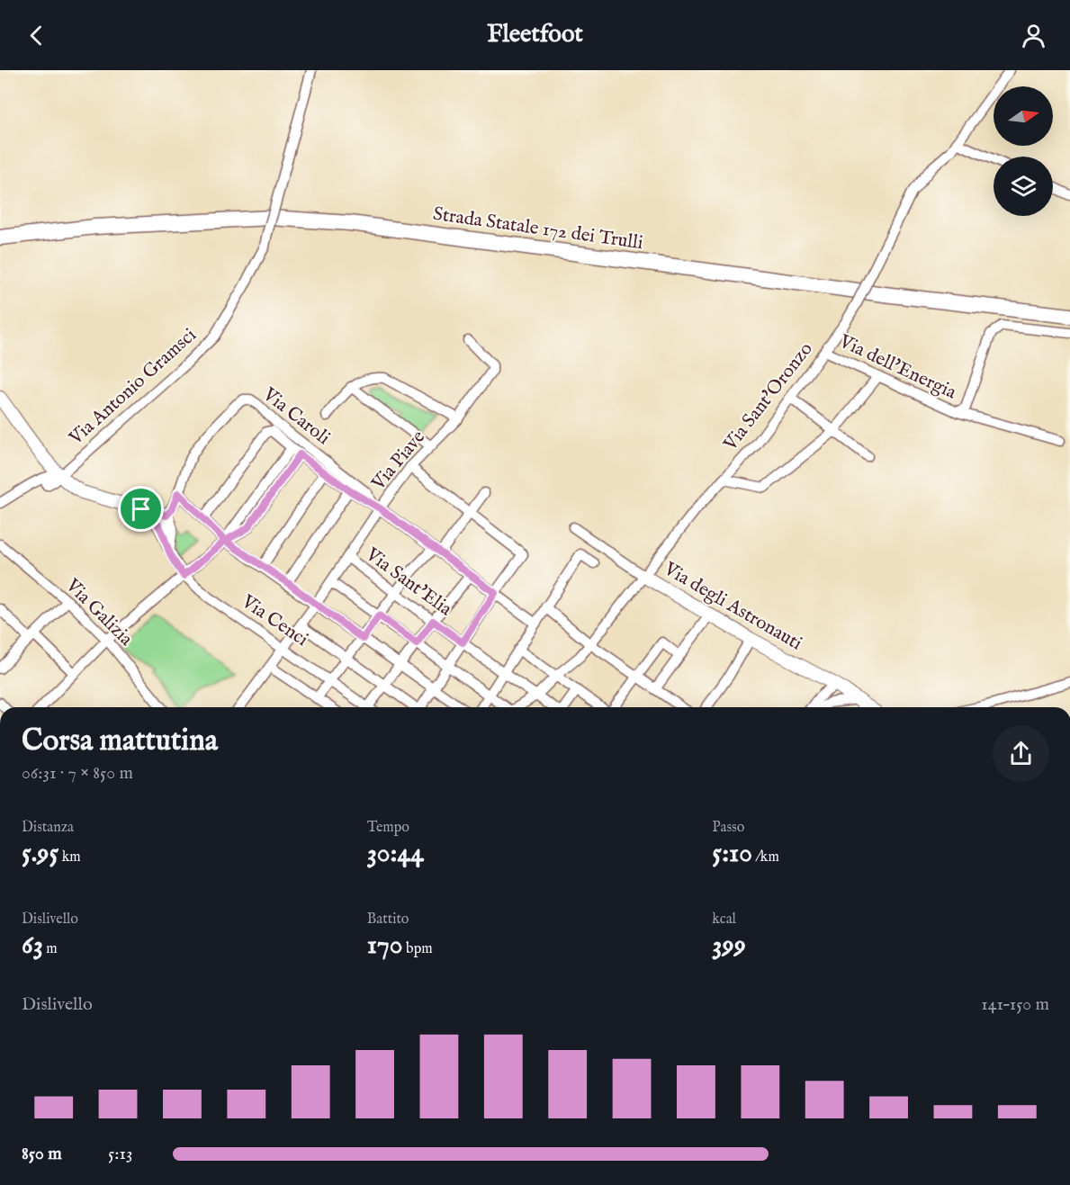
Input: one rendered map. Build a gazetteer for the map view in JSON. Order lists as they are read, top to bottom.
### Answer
{
  "streets": {
    "main road": ["Strada Statale 172 dei Trulli"],
    "street": [
      "Via dell'Energia",
      "Via Antonio Gramsci",
      "Via Sant'Oronzo",
      "Via Caroli",
      "Via Piave",
      "Via Sant'Elia",
      "Via degli Astronauti",
      "Via Galizia",
      "Via Cenci"
    ]
  },
  "crossings": [
    ["Via dell'Energia", "Via Sant'Oronzo"],
    ["Via Sant'Oronzo", "Via Sant'Elia"],
    ["Via Sant'Oronzo", "Via degli Astronauti"],
    ["Via Piave", "Via Sant'Elia"],
    ["Via Piave", "Via Cenci"]
  ],
  "north": "right",
  "page": {
    "header": "Fleetfoot",
    "heading": ["Corsa mattutina", "06:31 · 7 × 850 m"],
    "stats": [
      ["Distanza", "5.95 km"],
      ["Tempo", "30:44"],
      ["Passo", "5:10 /km"],
      ["Dislivello", "63 m"],
      ["Battito", "170 bpm"],
      ["kcal", "399"]
    ],
    "chart": ["Dislivello", "141–150 m"],
    "list": [
      {
        "name": "850 m",
        "note": "5:13"
      }
    ]
  }
}
